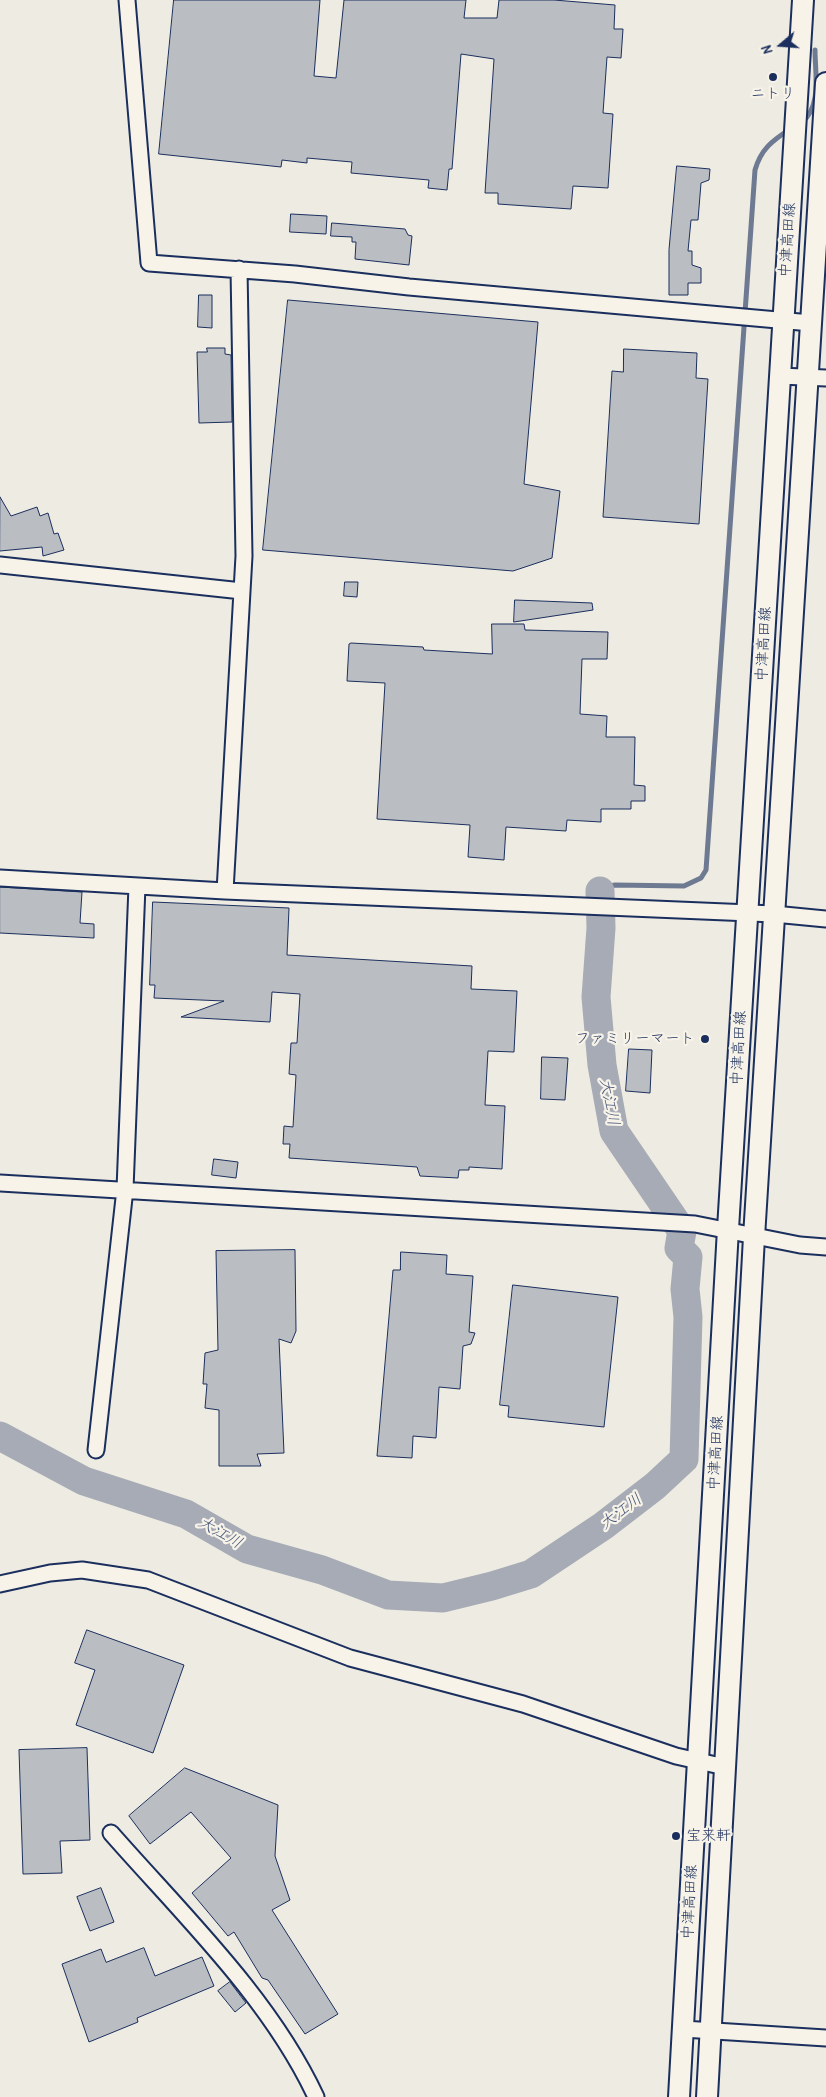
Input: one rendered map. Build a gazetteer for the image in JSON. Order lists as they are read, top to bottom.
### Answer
{
  "streets": {
    "main road": ["中津高田線"]
  },
  "water": ["大江川"],
  "places": ["ニトリ", "ファミリーマート", "宝来軒"],
  "north": "left"
}
